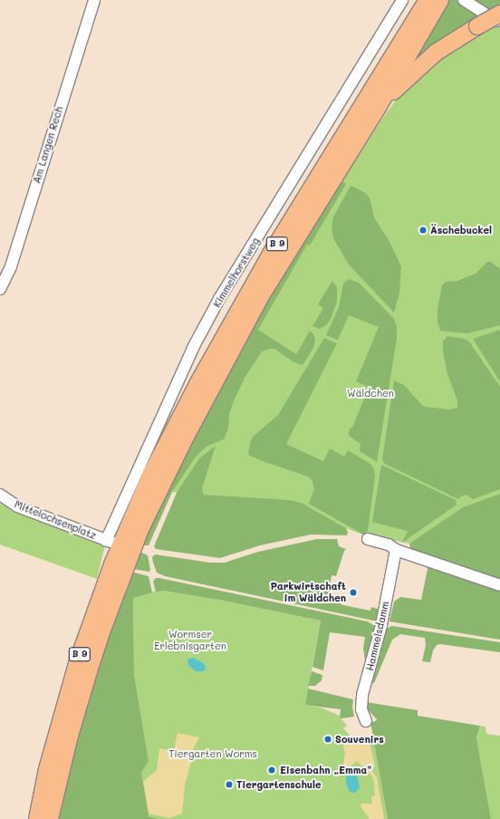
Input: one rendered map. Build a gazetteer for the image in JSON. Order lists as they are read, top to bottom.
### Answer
{
  "streets": {
    "highway": ["B 9"],
    "street": [
      "Am Langen Rech",
      "Kimmelhorstweg",
      "Mittelochsenplatz",
      "Hammelsdamm"
    ]
  },
  "crossings": [
    ["Kimmelhorstweg", "Mittelochsenplatz"]
  ],
  "parks": ["Wäldchen", "Wormser Erlebnisgarten", "Tiergarten Worms"],
  "places": [
    "Äschebuckel",
    "Parkwirtschaft im Wäldchen",
    "Souvenirs",
    "Eisenbahn „Emma“",
    "Tiergartenschule"
  ]
}
